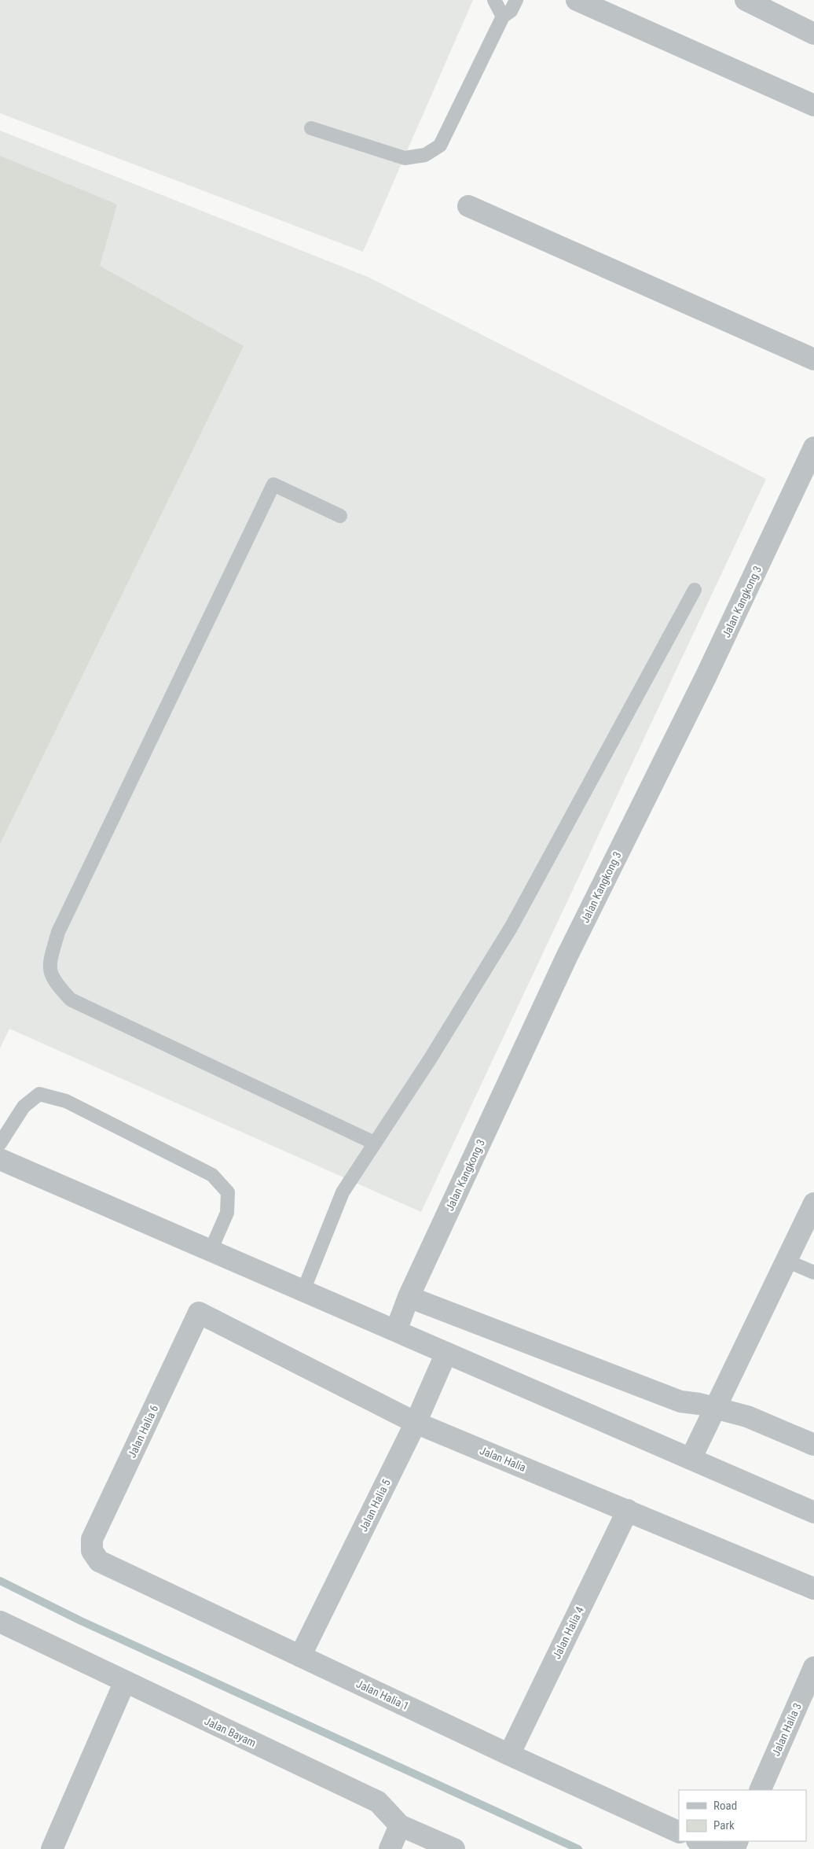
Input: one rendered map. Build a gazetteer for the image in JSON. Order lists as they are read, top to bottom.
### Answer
{
  "streets": {
    "street": [
      "Jalan Kangkong 3",
      "Jalan Halia 6",
      "Jalan Halia",
      "Jalan Halia 5",
      "Jalan Halia 4",
      "Jalan Halia 1",
      "Jalan Halia 3",
      "Jalan Bayam"
    ]
  },
  "crossings": [
    ["Jalan Halia 6", "Jalan Halia"],
    ["Jalan Halia 6", "Jalan Halia 1"],
    ["Jalan Halia", "Jalan Halia 5"],
    ["Jalan Halia", "Jalan Halia 4"],
    ["Jalan Halia 5", "Jalan Halia 1"],
    ["Jalan Halia 4", "Jalan Halia 1"]
  ],
  "legend": ["Road", "Park"]
}
